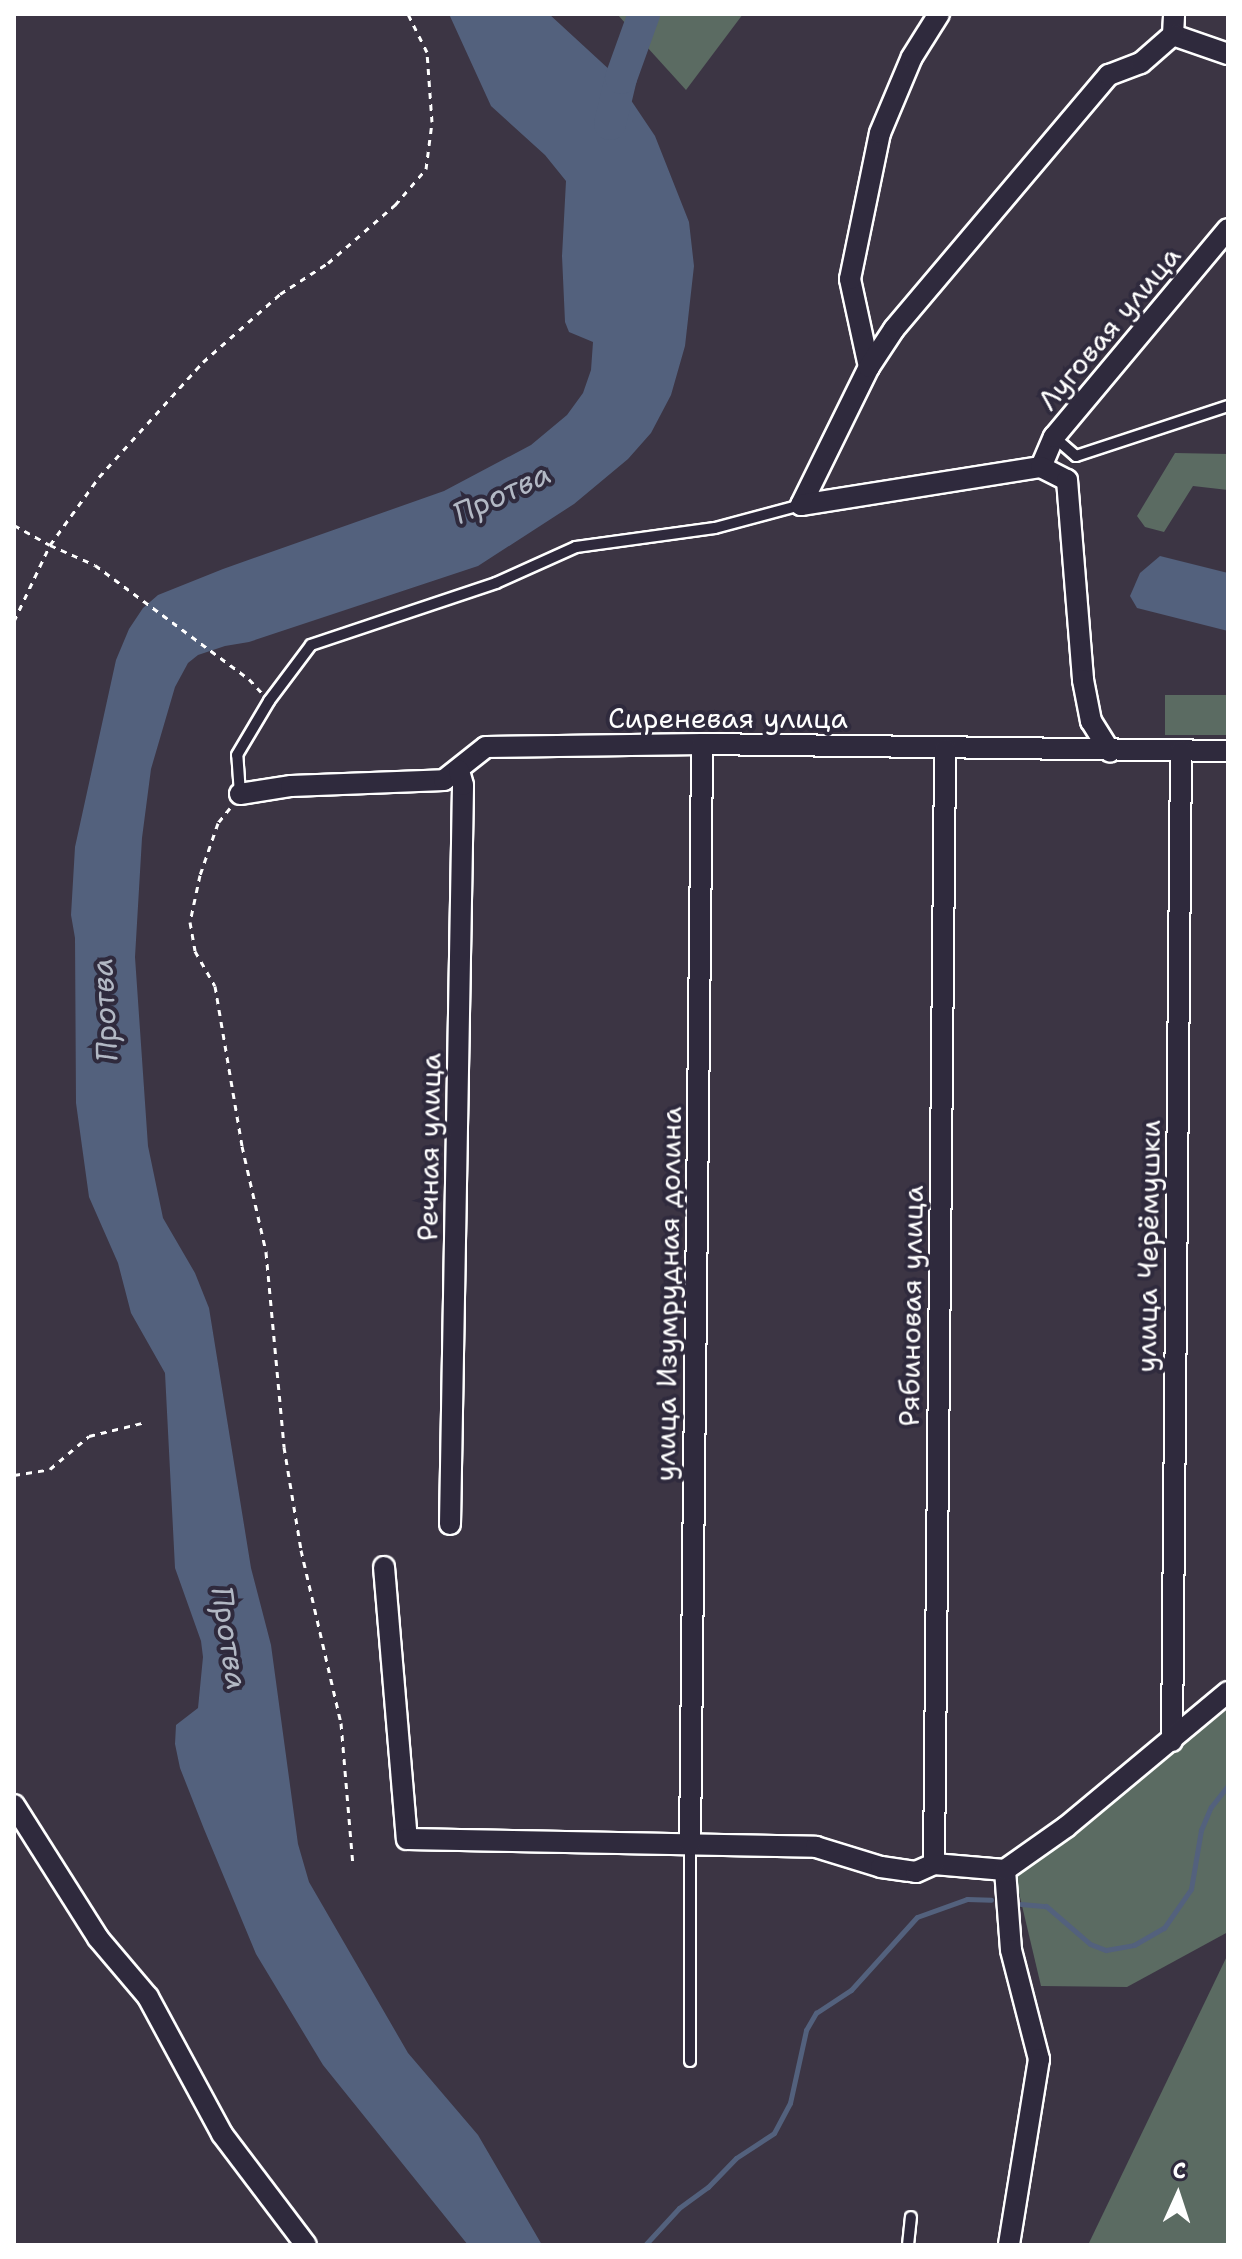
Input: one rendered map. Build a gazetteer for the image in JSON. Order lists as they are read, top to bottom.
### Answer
{
  "streets": {
    "street": [
      "Луговая улица",
      "Сиреневая улица",
      "Речная улица",
      "улица Черёмушки",
      "улица Изумрудная долина",
      "Рябиновая улица"
    ]
  },
  "crossings": [
    ["Сиреневая улица", "Речная улица"],
    ["Сиреневая улица", "улица Черёмушки"],
    ["Сиреневая улица", "улица Изумрудная долина"],
    ["Сиреневая улица", "Рябиновая улица"]
  ],
  "water": ["Протва"],
  "north": "top"
}
